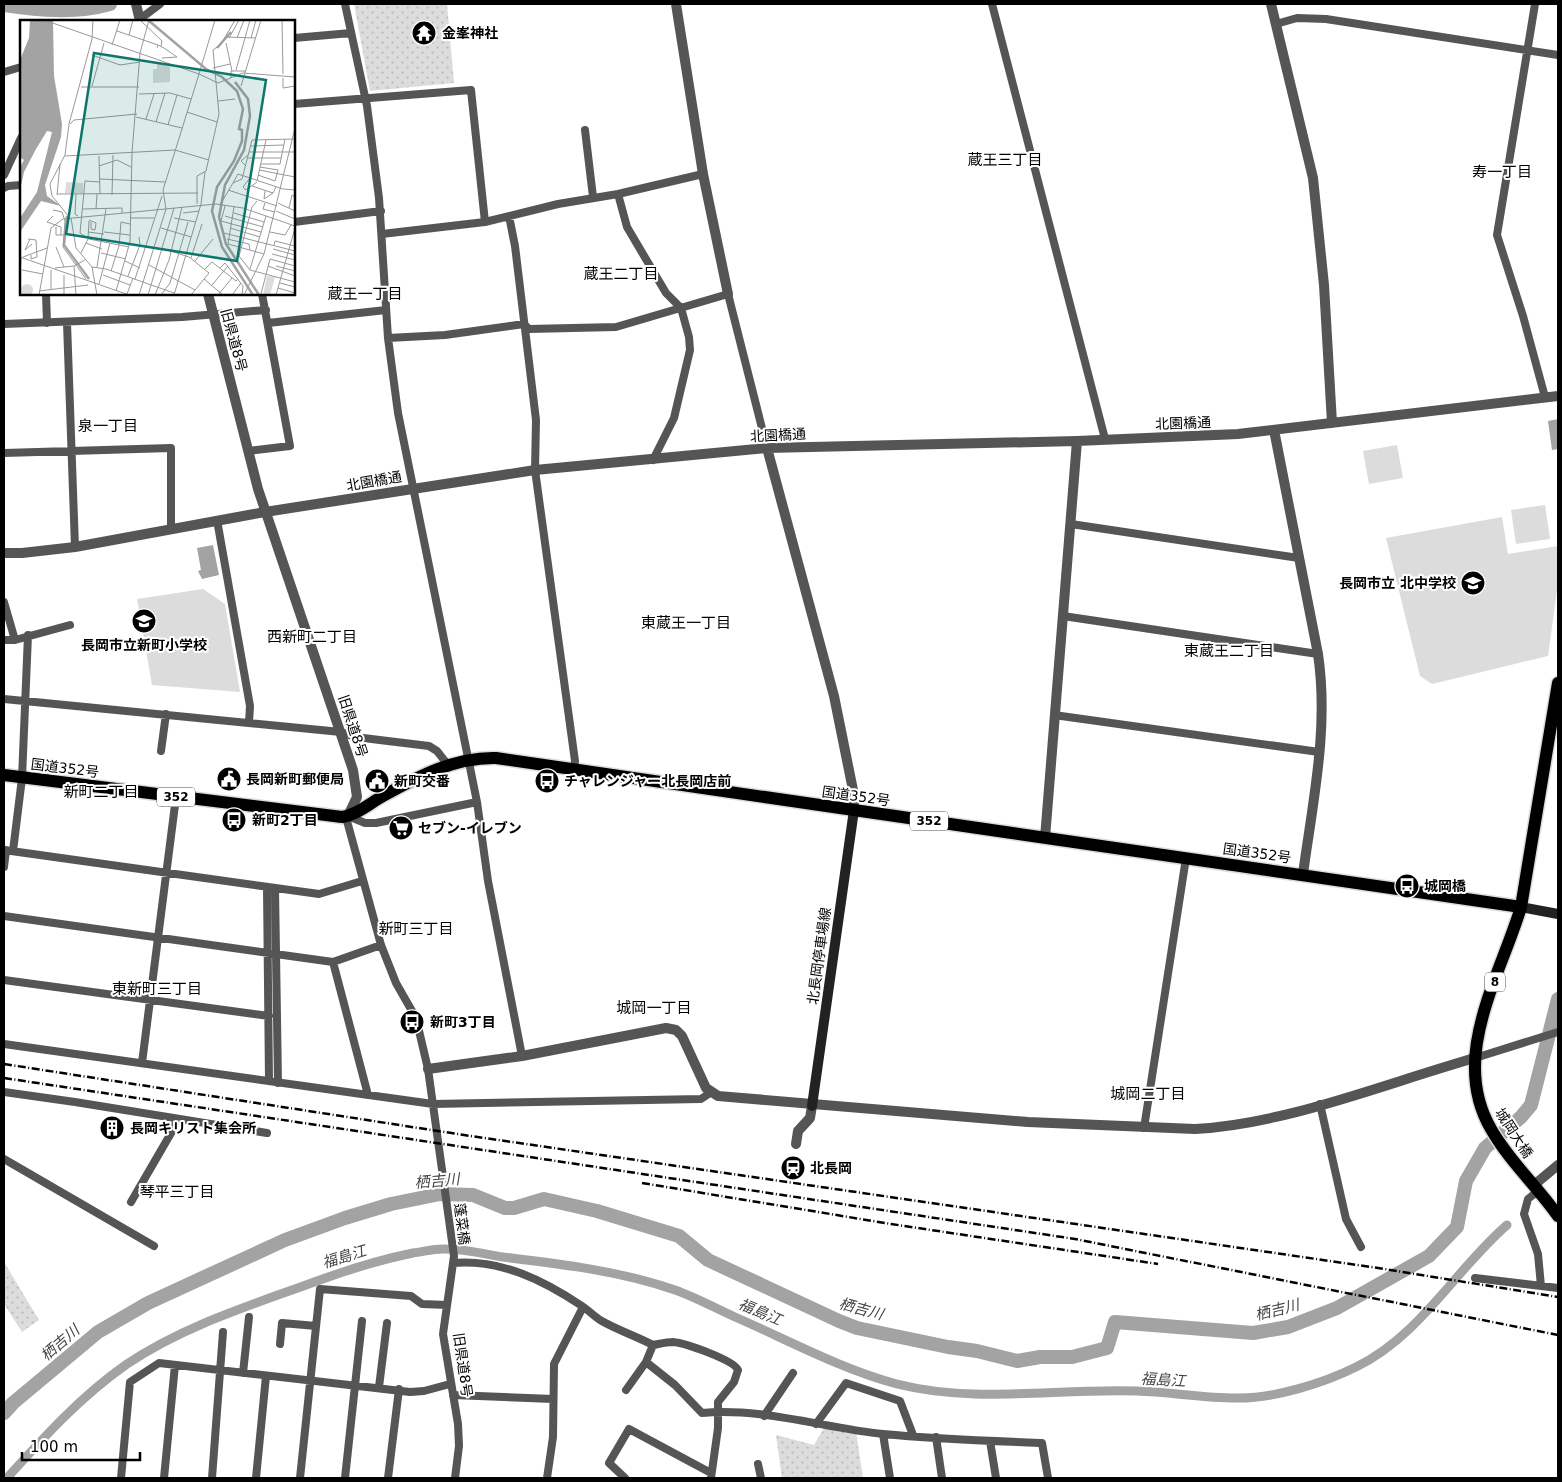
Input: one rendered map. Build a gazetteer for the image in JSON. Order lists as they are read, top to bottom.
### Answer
{
  "streets": {
    "main road": [
      "国道352号",
      "352",
      "北長岡停車場線",
      "8",
      "城岡大橋"
    ],
    "street": ["旧県道8号", "北園橋通", "蓬菜橋"]
  },
  "crossings": [
    ["旧県道8号", "北園橋通"],
    ["旧県道8号", "国道352号"],
    ["旧県道8号", "蓬菜橋"],
    ["国道352号", "北長岡停車場線"],
    ["国道352号", "8"],
    ["8", "城岡大橋"]
  ],
  "districts": [
    "蔵王三丁目",
    "寿一丁目",
    "蔵王二丁目",
    "蔵王一丁目",
    "泉一丁目",
    "東蔵王一丁目",
    "西新町二丁目",
    "東蔵王二丁目",
    "新町二丁目",
    "新町三丁目",
    "東新町三丁目",
    "城岡一丁目",
    "城岡二丁目",
    "琴平三丁目"
  ],
  "water": ["栖吉川", "福島江"],
  "places": {
    "temple": ["金峯神社"],
    "school or university": ["長岡市立 北中学校", "長岡市立新町小学校"],
    "public building": ["長岡新町郵便局", "新町交番"],
    "bus stop": [
      "チャレンジャー北長岡店前",
      "新町2丁目",
      "城岡橋",
      "新町3丁目"
    ],
    "supermarket": ["セブン-イレブン"],
    "building": ["長岡キリスト集会所"],
    "station": ["北長岡"]
  },
  "scale_bar": "100 m"
}
